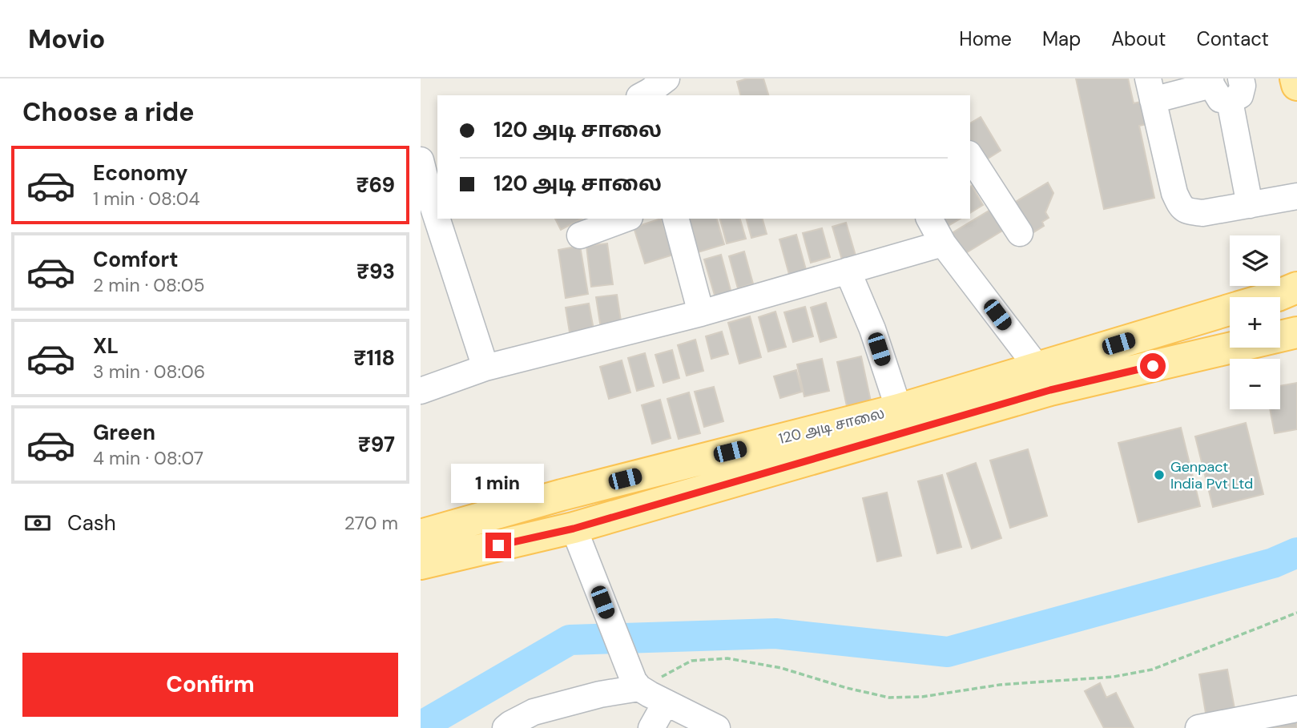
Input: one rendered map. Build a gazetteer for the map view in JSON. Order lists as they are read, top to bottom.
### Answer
{
  "streets": {
    "main road": ["120 அடி சாலை"]
  },
  "places": ["Genpact India Pvt Ltd"],
  "page": {
    "header": "Movio",
    "nav": [
      "Home",
      "Map",
      "About",
      "Contact"
    ],
    "heading": "Choose a ride",
    "banner": ["120 அடி சாலை", "120 அடி சாலை"],
    "list": [
      {
        "name": "Economy",
        "note": "1 min · 08:04",
        "value": "₹69"
      },
      {
        "name": "Comfort",
        "note": "2 min · 08:05",
        "value": "₹93"
      },
      {
        "name": "XL",
        "note": "3 min · 08:06",
        "value": "₹118"
      },
      {
        "name": "Green",
        "note": "4 min · 08:07",
        "value": "₹97"
      }
    ],
    "map_buttons": ["+", "−"],
    "bubble": "1 min",
    "pay": ["Cash", "270 m"],
    "buttons": "Confirm"
  }
}
